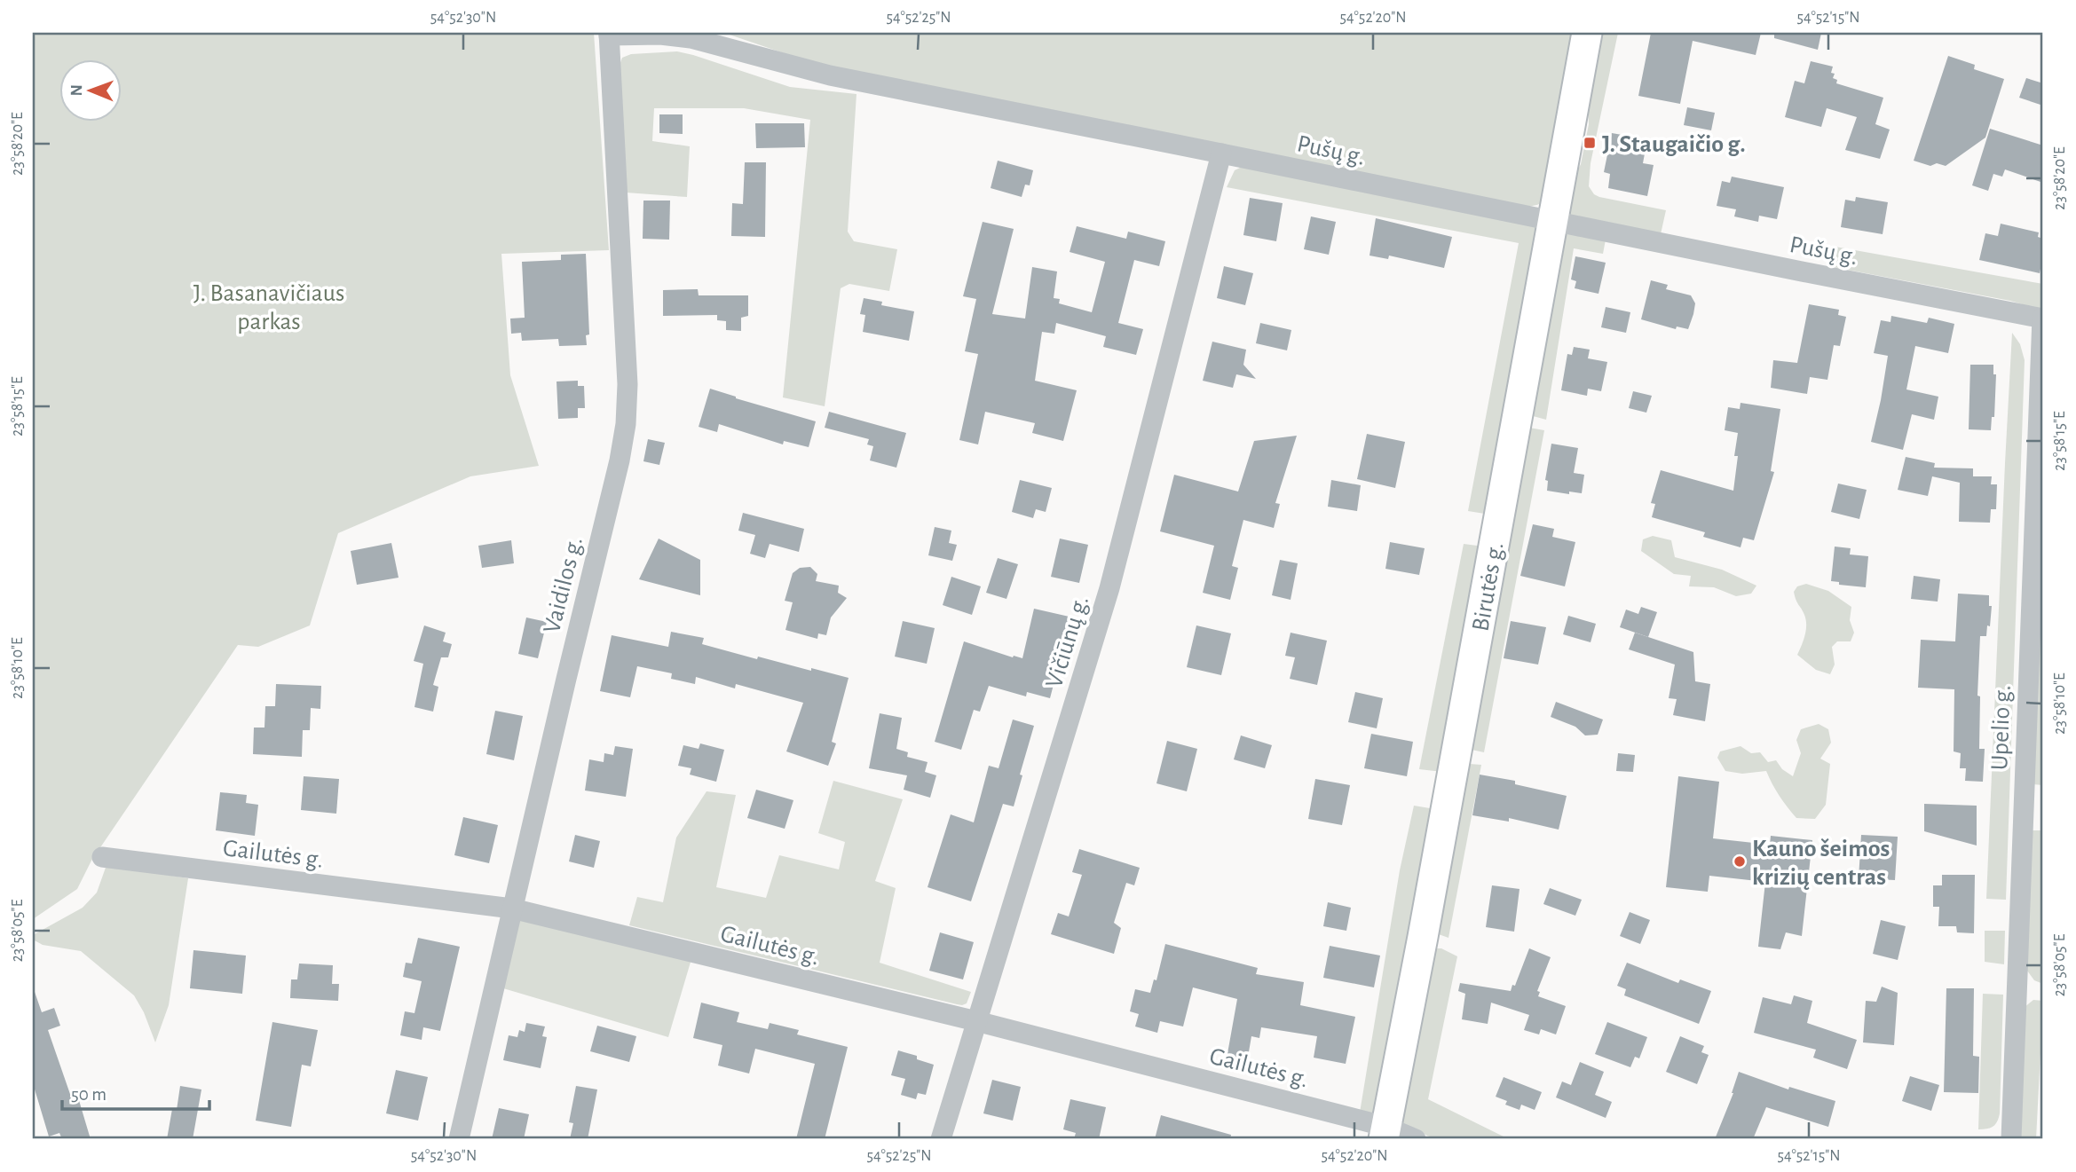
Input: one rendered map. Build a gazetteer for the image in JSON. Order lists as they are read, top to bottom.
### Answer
{
  "streets": {
    "street": [
      "Pušų g.",
      "Vaidilos g.",
      "Birutės g.",
      "Vičiūnų g.",
      "Upelio g.",
      "Gailutės g."
    ]
  },
  "crossings": [
    ["Pušų g.", "Vaidilos g."],
    ["Pušų g.", "Birutės g."],
    ["Pušų g.", "Vičiūnų g."],
    ["Pušų g.", "Upelio g."],
    ["Vaidilos g.", "Gailutės g."],
    ["Birutės g.", "Gailutės g."],
    ["Vičiūnų g.", "Gailutės g."]
  ],
  "parks": ["J. Basanavičiaus parkas"],
  "places": {
    "transit": ["J. Staugaičio g."],
    "other": ["Kauno šeimos krizių centras"]
  },
  "scale_bar": "50 m",
  "north": "left",
  "coordinates": [
    "54°52'30\"N",
    "54°52'25\"N",
    "54°52'20\"N",
    "54°52'15\"N",
    "23°58'20\"E",
    "23°58'15\"E",
    "23°58'10\"E",
    "23°58'05\"E"
  ]
}
